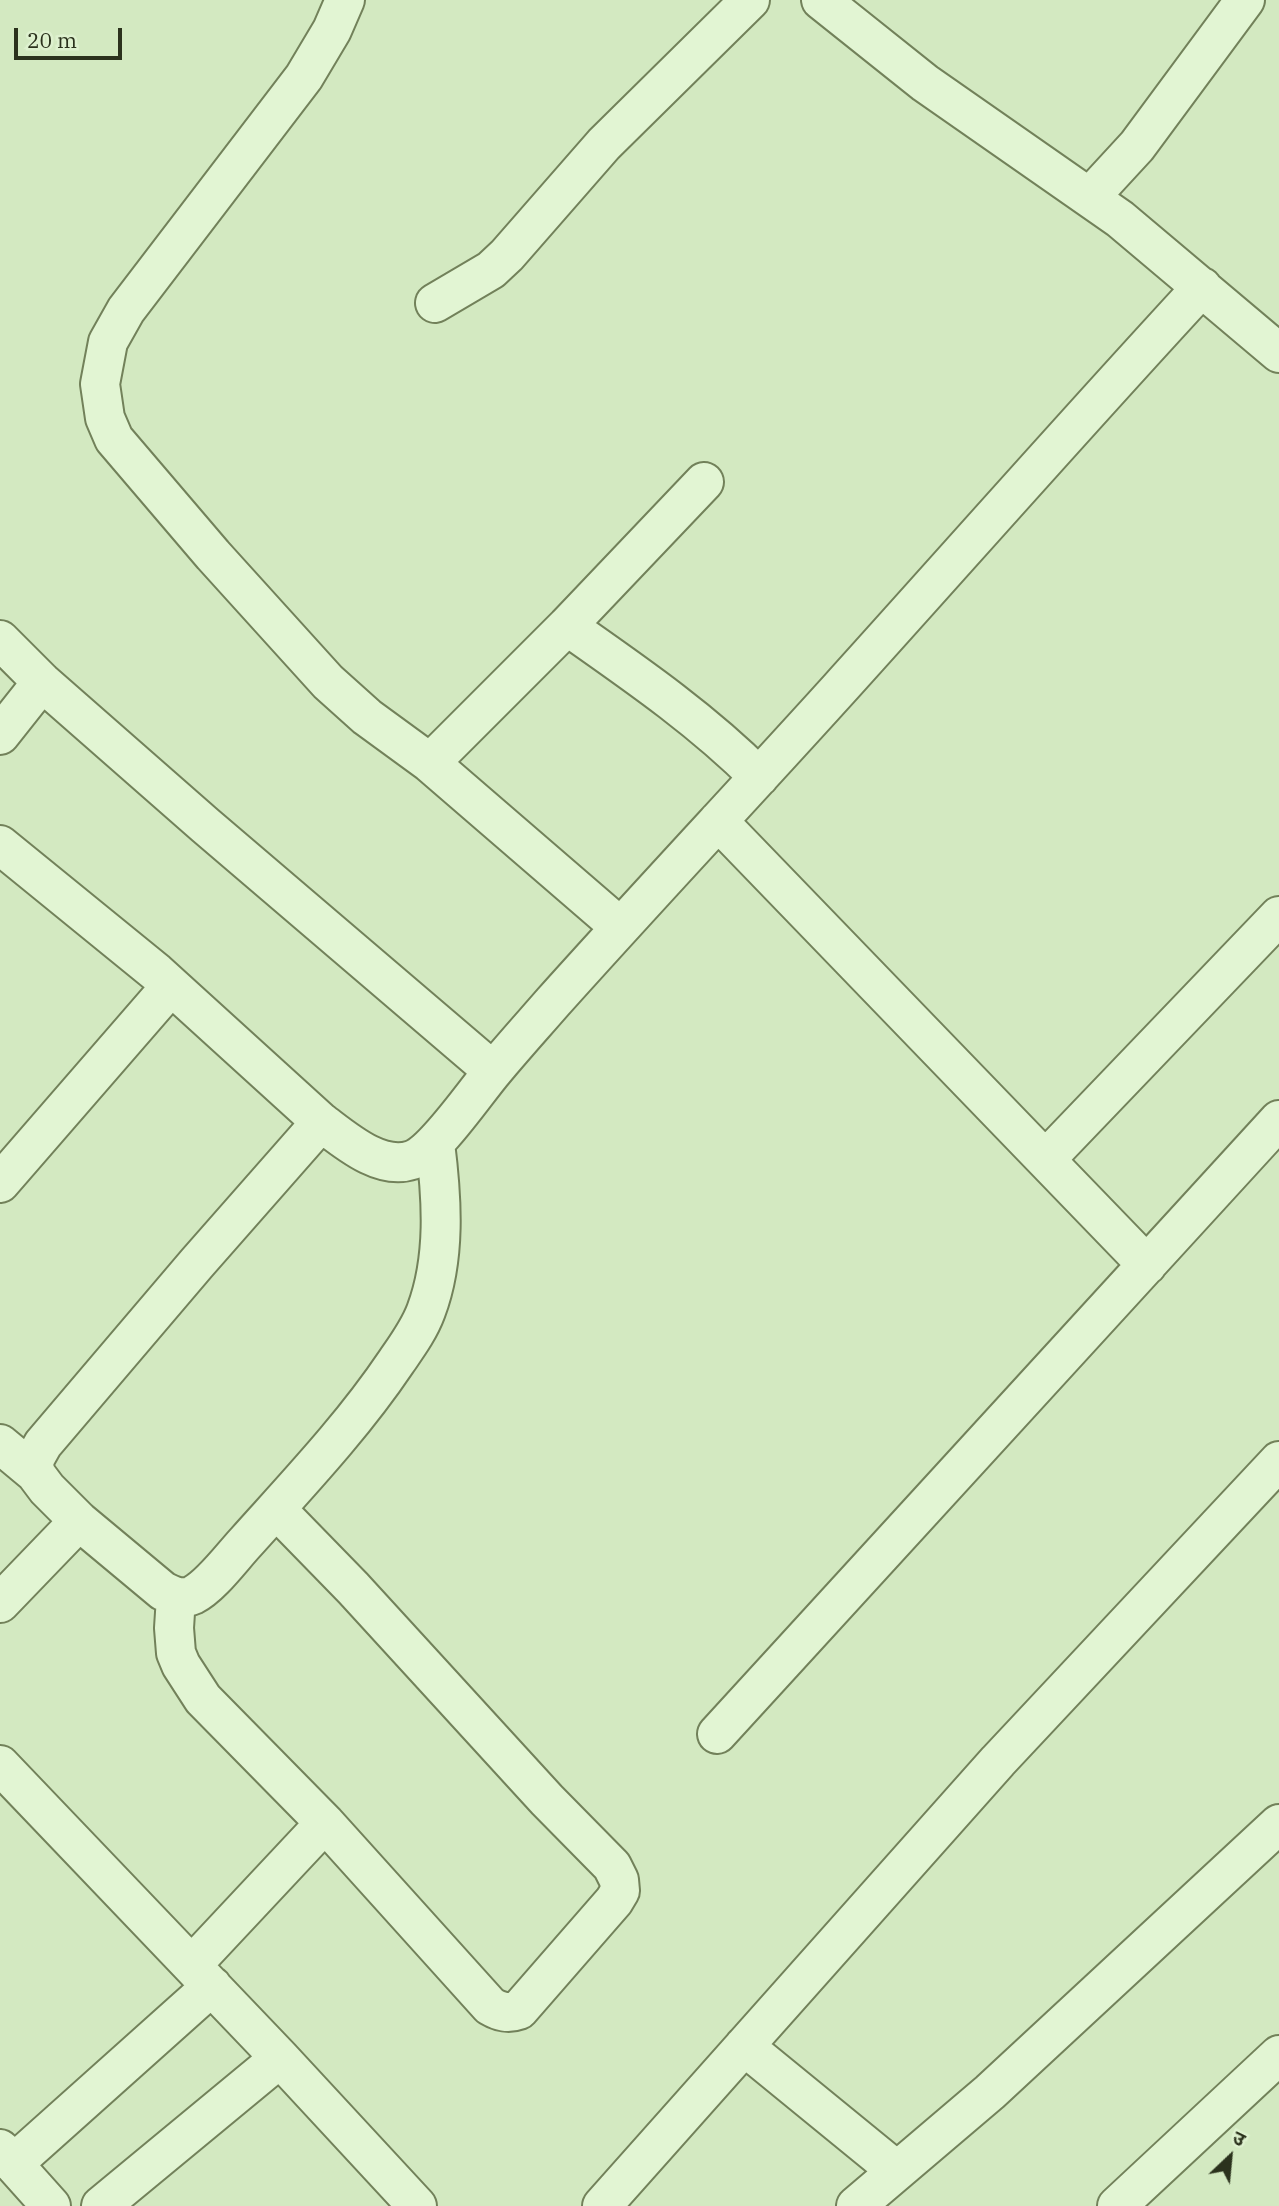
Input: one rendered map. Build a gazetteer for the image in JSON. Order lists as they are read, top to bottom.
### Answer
{
  "scale_bar": "20 m",
  "north": "top right"
}
